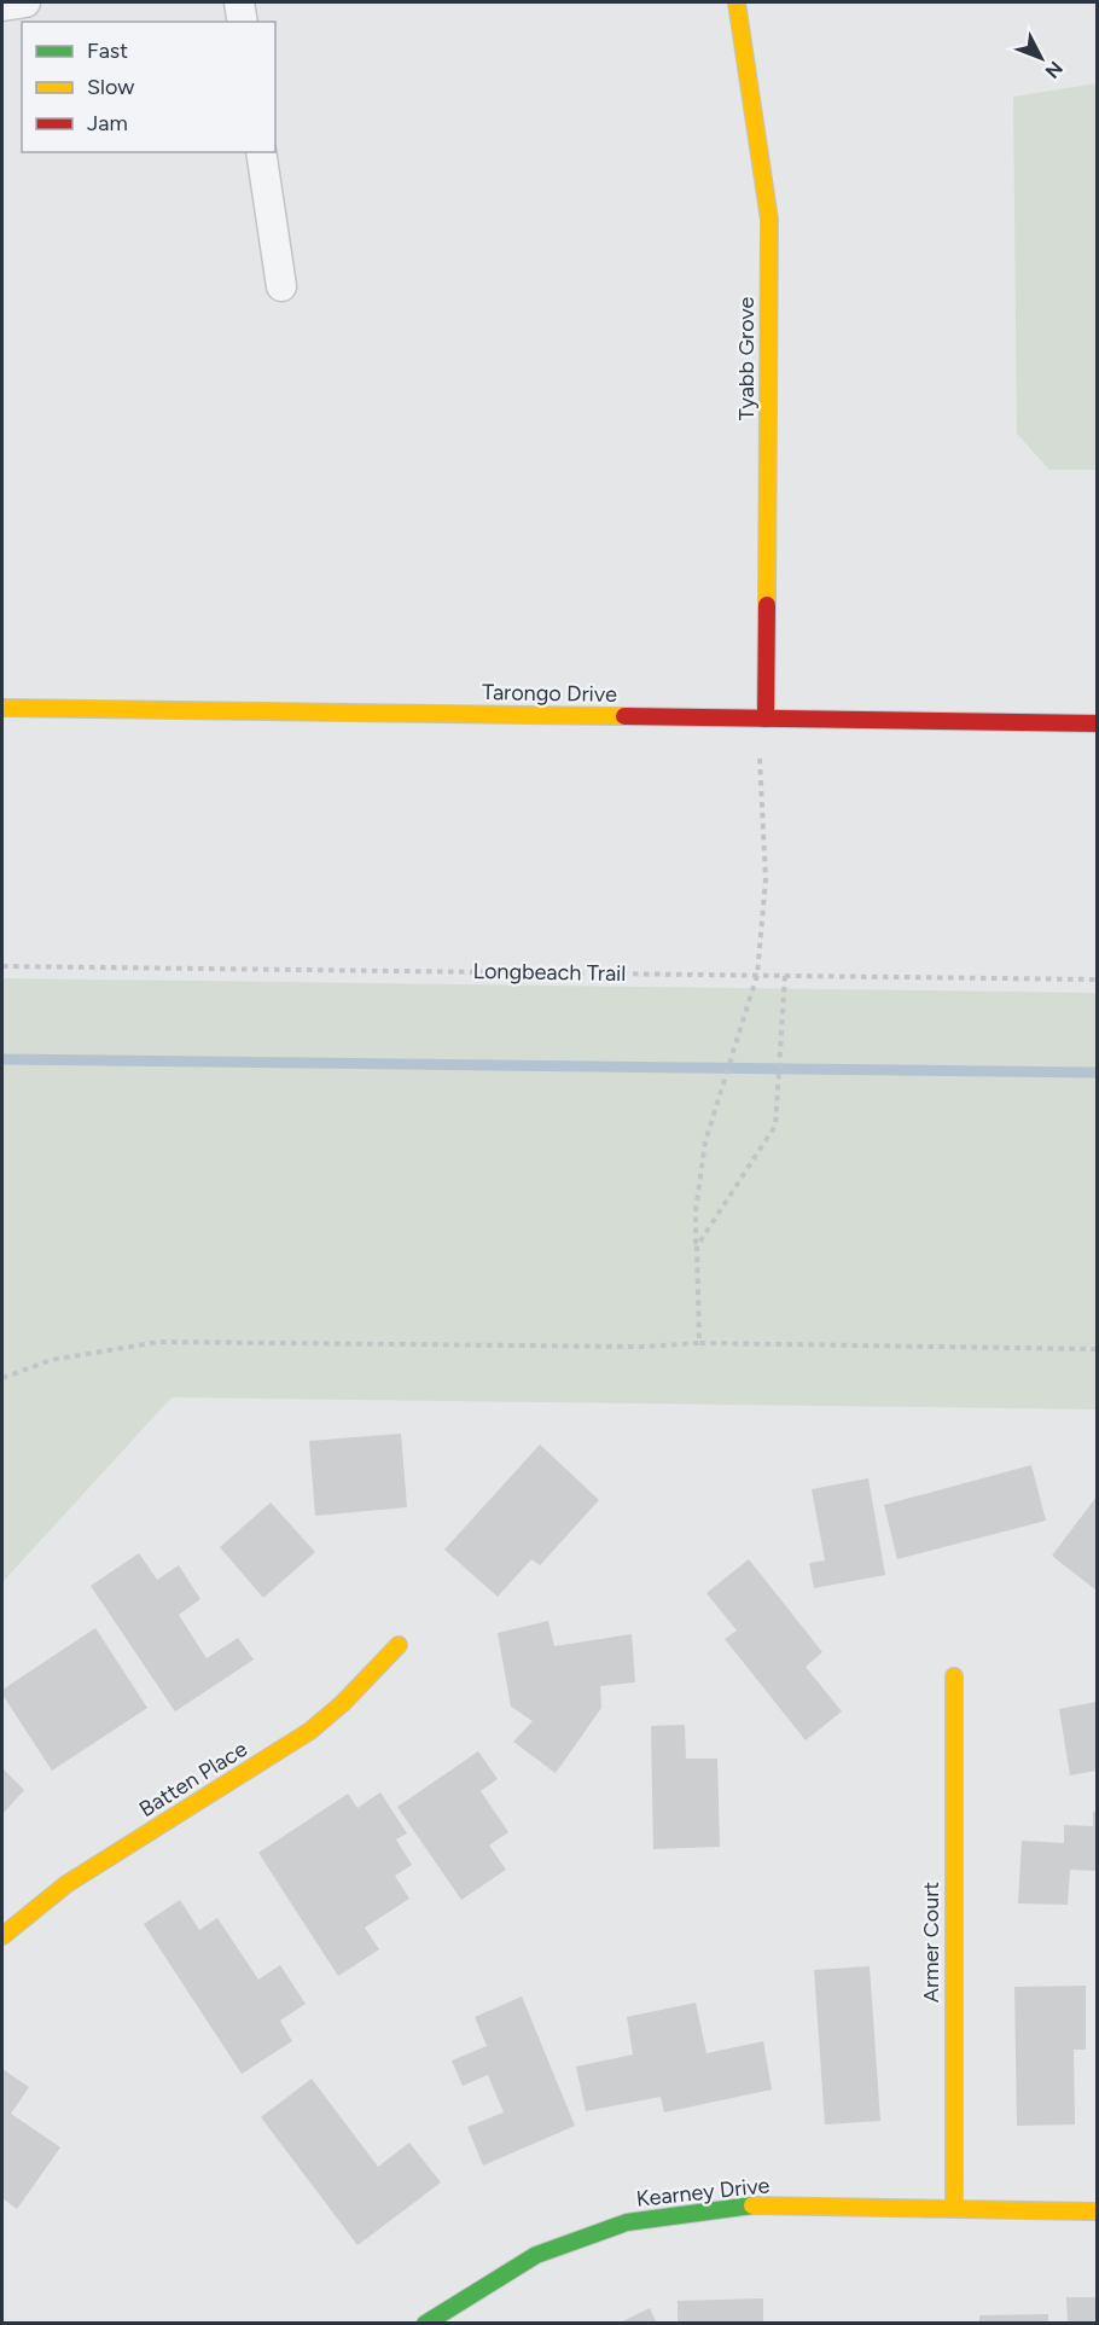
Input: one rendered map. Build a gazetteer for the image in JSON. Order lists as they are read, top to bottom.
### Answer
{
  "streets": {
    "street": [
      "Tyabb Grove",
      "Tarongo Drive",
      "Batten Place",
      "Armer Court",
      "Kearney Drive"
    ],
    "path": ["Longbeach Trail"]
  },
  "crossings": [
    ["Tyabb Grove", "Tarongo Drive"],
    ["Armer Court", "Kearney Drive"]
  ],
  "legend": ["Fast", "Slow", "Jam"],
  "north": "bottom right"
}
